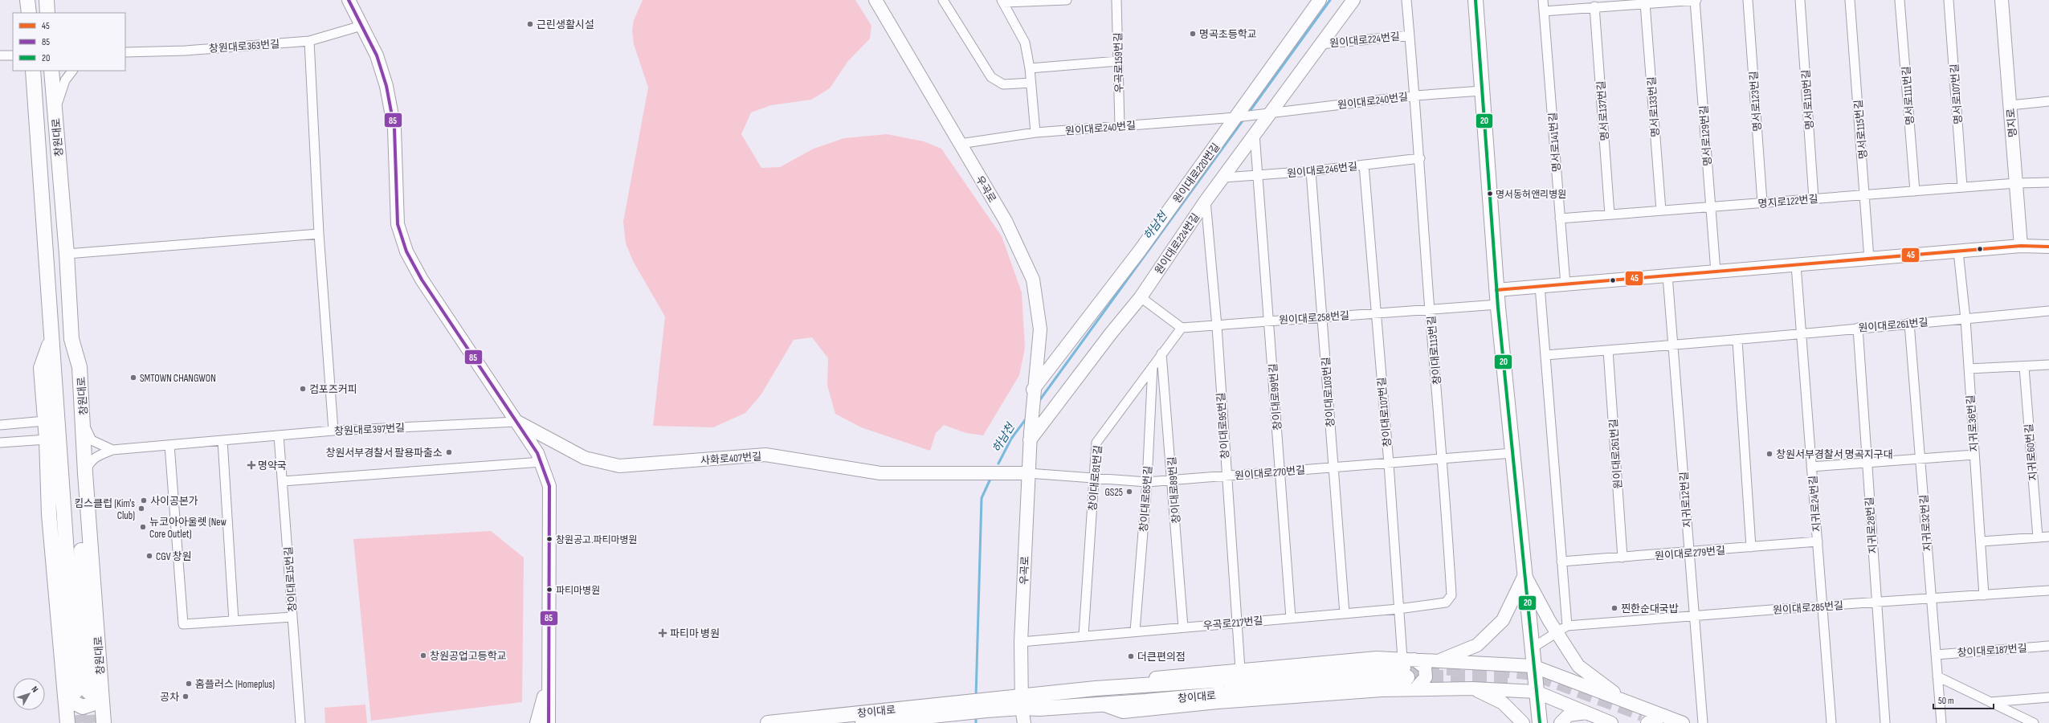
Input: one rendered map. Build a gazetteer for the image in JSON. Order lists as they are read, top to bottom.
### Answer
{
  "streets": {
    "main road": ["창원대로", "창이대로"],
    "street": [
      "원이대로224번길",
      "창원대로363번길",
      "우곡로159번길",
      "명서로107번길",
      "명서로111번길",
      "명서로119번길",
      "원이대로240번길",
      "명서로123번길",
      "명서로133번길",
      "명서로137번길",
      "명지로",
      "명서로115번길",
      "명서로129번길",
      "명서로141번길",
      "원이대로246번길",
      "원이대로220번길",
      "우곡로",
      "명지로122번길",
      "원이대로258번길",
      "원이대로261번길",
      "창이대로113번길",
      "창이대로103번길",
      "창이대로99번길",
      "창이대로107번길",
      "지귀로36번길",
      "창이대로95번길",
      "창원대로397번길",
      "지귀로60번길",
      "사화로407번길",
      "원이대로270번길",
      "창이대로81번길",
      "창이대로89번길",
      "창이대로85번길",
      "지귀로12번길",
      "지귀로24번길",
      "지귀로32번길",
      "지귀로28번길",
      "원이대로279번길",
      "창이대로15번길",
      "원이대로285번길",
      "우곡로217번길",
      "창이대로187번길"
    ]
  },
  "crossings": [
    ["원이대로224번길", "원이대로240번길"],
    ["원이대로224번길", "원이대로246번길"],
    ["원이대로224번길", "우곡로"],
    ["원이대로224번길", "창이대로113번길"],
    ["원이대로224번길", "창이대로99번길"],
    ["원이대로224번길", "창이대로95번길"],
    ["우곡로159번길", "원이대로240번길"],
    ["명서로107번길", "명지로122번길"],
    ["명서로111번길", "명지로122번길"],
    ["명서로119번길", "명지로122번길"],
    ["원이대로240번길", "원이대로220번길"],
    ["원이대로240번길", "우곡로"],
    ["원이대로240번길", "창이대로113번길"],
    ["명서로123번길", "명지로122번길"],
    ["명서로133번길", "명지로122번길"],
    ["명서로137번길", "명지로122번길"],
    ["명지로", "명지로122번길"],
    ["명서로115번길", "명지로122번길"],
    ["명서로129번길", "명지로122번길"],
    ["창원대로", "창원대로397번길"],
    ["명서로141번길", "명지로122번길"],
    ["원이대로246번길", "창이대로113번길"],
    ["원이대로246번길", "창이대로103번길"],
    ["원이대로246번길", "창이대로99번길"],
    ["원이대로246번길", "창이대로107번길"],
    ["원이대로220번길", "우곡로"],
    ["우곡로", "사화로407번길"],
    ["우곡로", "원이대로270번길"],
    ["우곡로", "우곡로217번길"],
    ["우곡로", "창이대로"],
    ["원이대로258번길", "창이대로113번길"],
    ["원이대로258번길", "창이대로103번길"],
    ["원이대로258번길", "창이대로99번길"],
    ["원이대로258번길", "창이대로107번길"],
    ["원이대로258번길", "창이대로95번길"],
    ["원이대로258번길", "창이대로81번길"],
    ["원이대로261번길", "지귀로36번길"],
    ["원이대로261번길", "지귀로12번길"],
    ["원이대로261번길", "지귀로24번길"],
    ["원이대로261번길", "지귀로32번길"],
    ["원이대로261번길", "지귀로28번길"],
    ["원이대로261번길", "원이대로279번길"],
    ["창이대로113번길", "원이대로270번길"],
    ["창이대로113번길", "우곡로217번길"],
    ["창이대로103번길", "원이대로270번길"],
    ["창이대로103번길", "우곡로217번길"],
    ["창이대로99번길", "원이대로270번길"],
    ["창이대로99번길", "우곡로217번길"],
    ["창이대로107번길", "원이대로270번길"],
    ["창이대로107번길", "우곡로217번길"],
    ["창이대로107번길", "창이대로"],
    ["지귀로36번길", "원이대로285번길"],
    ["창이대로95번길", "원이대로270번길"],
    ["창이대로95번길", "우곡로217번길"],
    ["창원대로397번길", "사화로407번길"],
    ["창원대로397번길", "창이대로15번길"],
    ["사화로407번길", "원이대로270번길"],
    ["원이대로270번길", "창이대로81번길"],
    ["원이대로270번길", "창이대로89번길"],
    ["원이대로270번길", "창이대로85번길"],
    ["창이대로81번길", "창이대로89번길"],
    ["창이대로81번길", "창이대로85번길"],
    ["창이대로81번길", "우곡로217번길"],
    ["창이대로89번길", "우곡로217번길"],
    ["창이대로85번길", "우곡로217번길"],
    ["지귀로12번길", "원이대로279번길"],
    ["지귀로12번길", "원이대로285번길"],
    ["지귀로24번길", "원이대로279번길"],
    ["지귀로24번길", "원이대로285번길"],
    ["지귀로32번길", "원이대로285번길"],
    ["지귀로32번길", "창이대로187번길"],
    ["지귀로28번길", "원이대로285번길"]
  ],
  "water": ["하남천"],
  "places": {
    "other": [
      "근린생활시설",
      "명곡초등학교",
      "명서동허앤리병원",
      "SMTOWN CHANGWON",
      "컴포즈커피",
      "창원서부경찰서 팔용파출소",
      "창원서부경찰서 명곡지구대",
      "GS25",
      "사이공본가",
      "킴스클럽 (Kim's Club)",
      "뉴코아아울렛 (New Core Outlet)",
      "창원공고.파티마병원",
      "CGV 창원",
      "파티마병원",
      "찐한순대국밥",
      "창원공업고등학교",
      "더큰편의점",
      "홈플러스 (Homeplus)",
      "공차"
    ],
    "health": ["명약국", "파티마 병원"]
  },
  "lines": ["transit line 85", "transit line 20", "transit line 45"],
  "legend": ["45", "85", "20"],
  "scale_bar": "50 m",
  "north": "top right"
}
